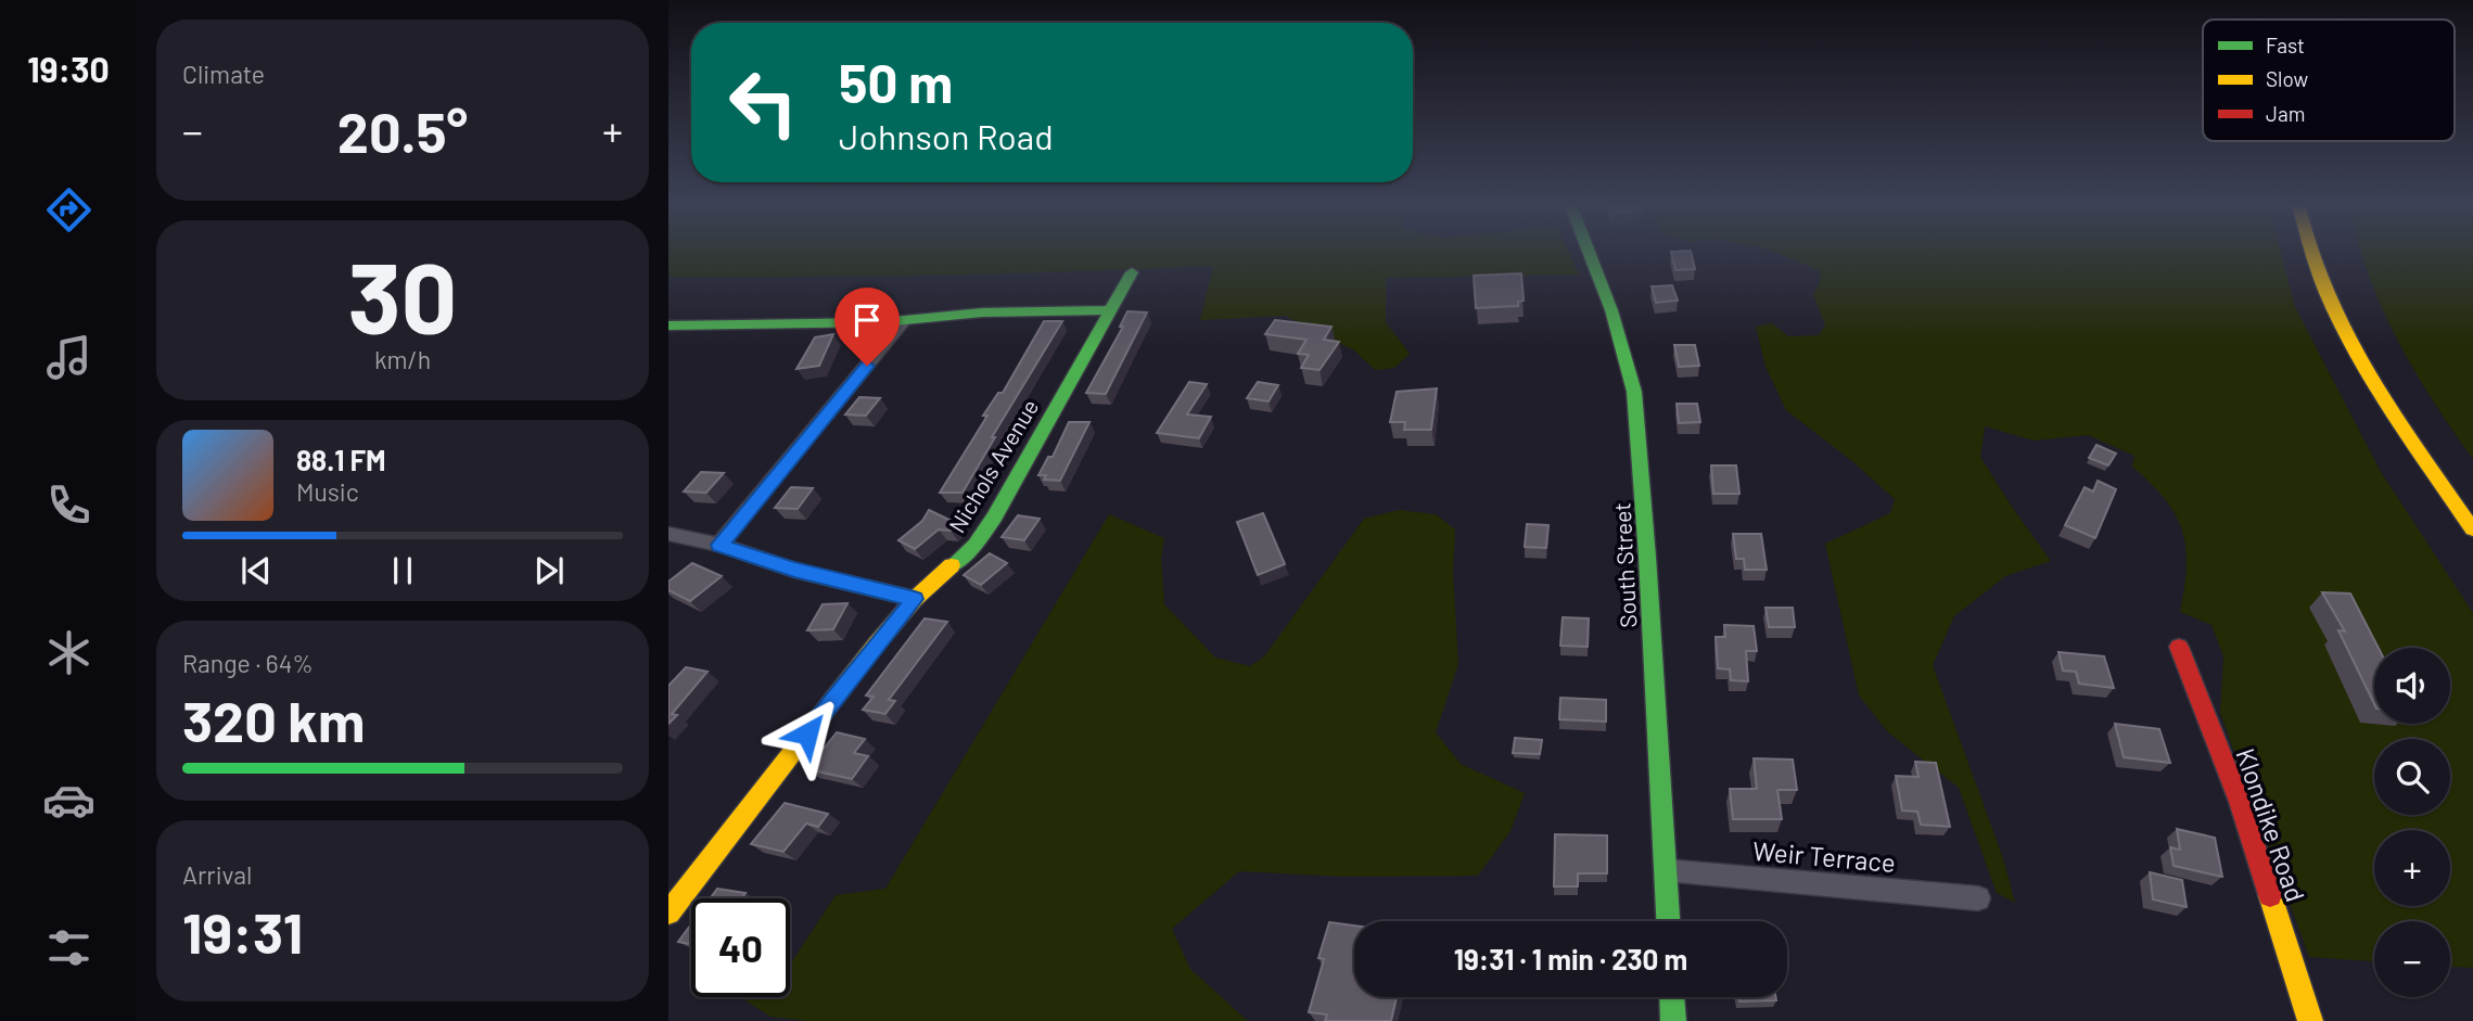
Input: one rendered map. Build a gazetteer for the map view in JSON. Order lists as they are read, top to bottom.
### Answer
{
  "streets": {
    "street": [
      "Nichols Avenue",
      "South Street",
      "Klondike Road",
      "Weir Terrace"
    ]
  },
  "crossings": [
    ["South Street", "Weir Terrace"]
  ],
  "legend": ["Fast", "Slow", "Jam"],
  "page": {
    "tabs": "19:30",
    "tile": [
      "Climate",
      ["30", "km/h"],
      ["Range · 64%", "320 km"],
      ["Arrival", "19:31"]
    ],
    "turn": ["50 m", "Johnson Road"],
    "heat": ["−", "20.5°", "+"],
    "song": ["88.1 FM", "Music"],
    "map_buttons": ["+", "−"],
    "limit": "40",
    "trip": "19:31 · 1 min · 230 m"
  }
}
